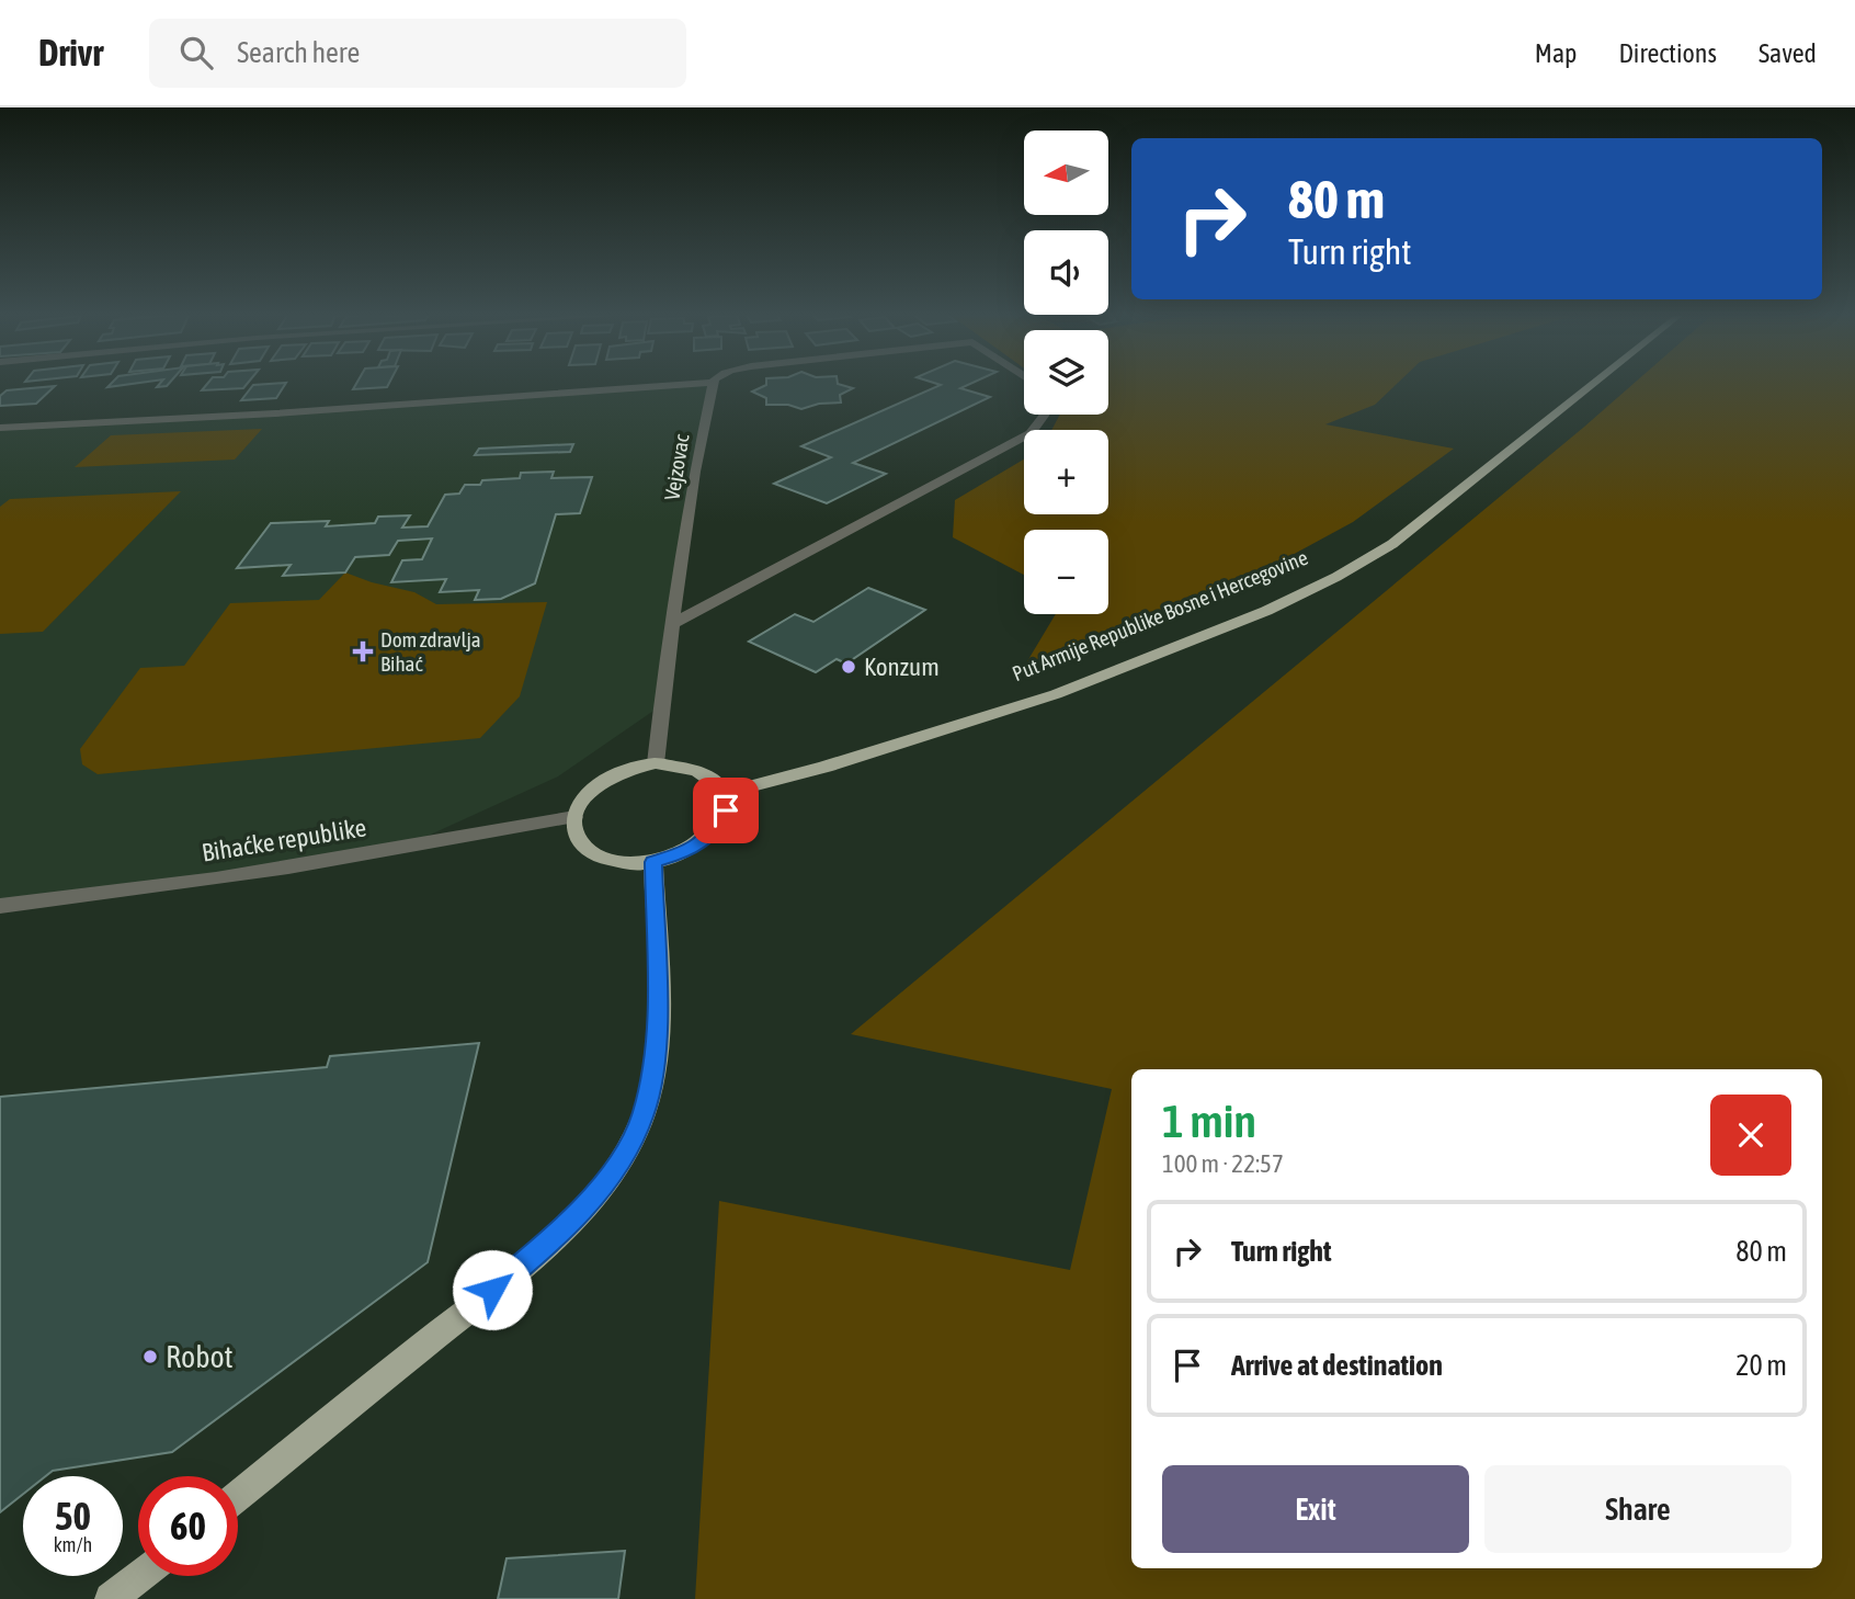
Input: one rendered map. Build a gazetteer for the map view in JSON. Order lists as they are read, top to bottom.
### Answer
{
  "streets": {
    "main road": ["Put Armije Republike Bosne i Hercegovine"],
    "street": ["Vejzovac", "Bihaćke republike"]
  },
  "crossings": [
    ["Vejzovac", "Put Armije Republike Bosne i Hercegovine"],
    ["Vejzovac", "Bihaćke republike"],
    ["Put Armije Republike Bosne i Hercegovine", "Bihaćke republike"]
  ],
  "places": {
    "health": ["Dom zdravlja Bihać"],
    "other": ["Konzum", "Robot"]
  },
  "north": "left",
  "page": {
    "header": "Drivr",
    "search": "Search here",
    "nav": ["Map", "Directions", "Saved"],
    "map_buttons": ["+", "−"],
    "turn": ["80 m", "Turn right"],
    "heading": ["1 min", "100 m · 22:57"],
    "list": [
      {
        "name": "Turn right",
        "value": "80 m"
      },
      {
        "name": "Arrive at destination",
        "value": "20 m"
      }
    ],
    "buttons": ["Exit", "Share"],
    "speed": "50 km/h",
    "limit": "60"
  }
}
